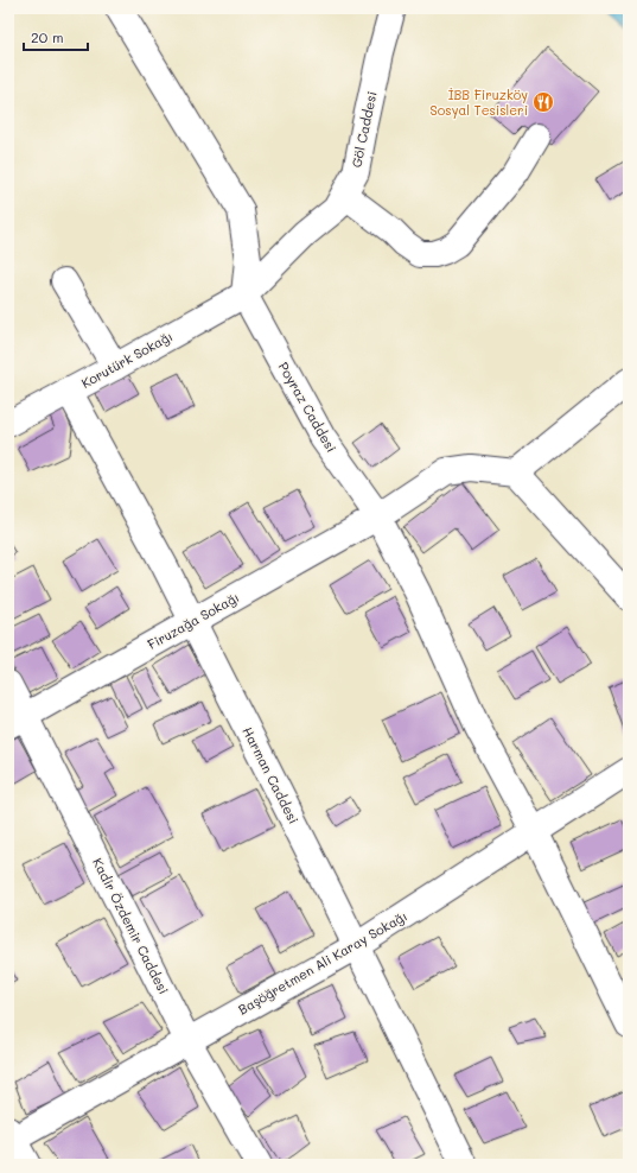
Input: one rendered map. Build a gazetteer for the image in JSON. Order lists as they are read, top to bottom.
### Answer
{
  "streets": {
    "street": [
      "Göl Caddesi",
      "Korutürk Sokağı",
      "Poyraz Caddesi",
      "Firuzağa Sokağı",
      "Harman Caddesi",
      "Kadir Özdemir Caddesi",
      "Başöğretmen Ali Karay Sokağı"
    ]
  },
  "crossings": [
    ["Göl Caddesi", "Korutürk Sokağı"],
    ["Göl Caddesi", "Poyraz Caddesi"],
    ["Korutürk Sokağı", "Poyraz Caddesi"],
    ["Korutürk Sokağı", "Harman Caddesi"],
    ["Poyraz Caddesi", "Firuzağa Sokağı"],
    ["Poyraz Caddesi", "Başöğretmen Ali Karay Sokağı"],
    ["Firuzağa Sokağı", "Harman Caddesi"],
    ["Firuzağa Sokağı", "Kadir Özdemir Caddesi"],
    ["Harman Caddesi", "Başöğretmen Ali Karay Sokağı"],
    ["Kadir Özdemir Caddesi", "Başöğretmen Ali Karay Sokağı"]
  ],
  "places": {
    "restaurant": ["İBB Firuzköy Sosyal Tesisleri"]
  },
  "scale_bar": "20 m"
}
